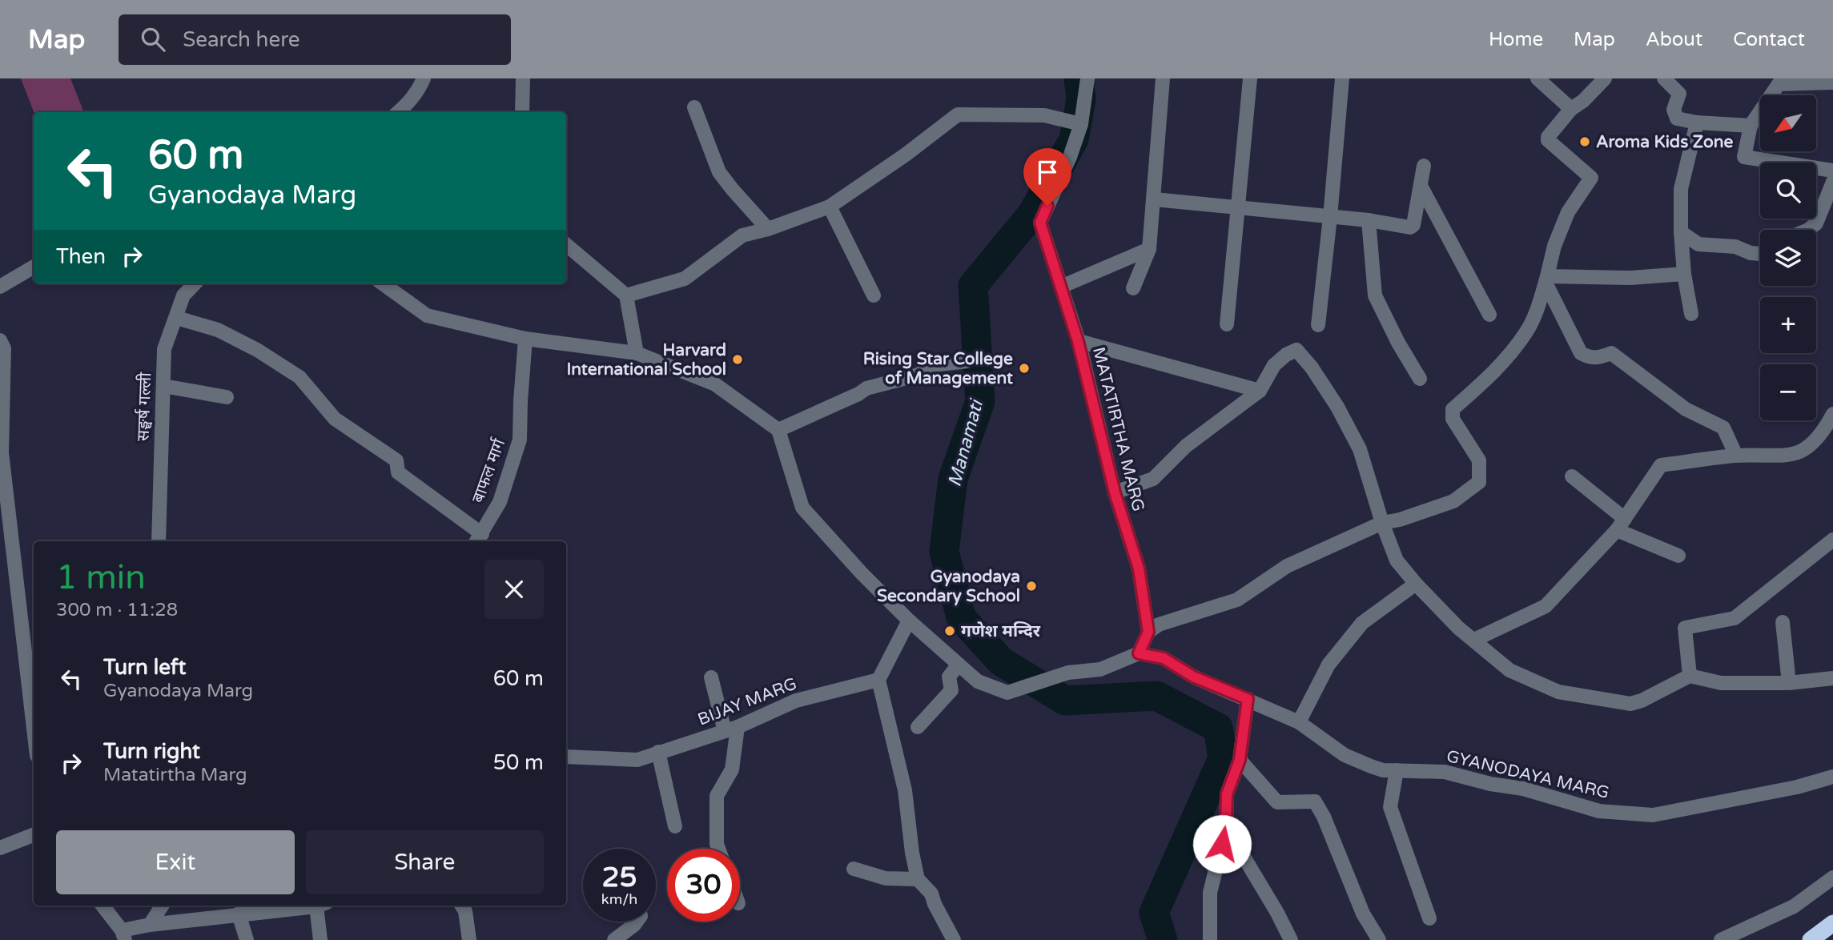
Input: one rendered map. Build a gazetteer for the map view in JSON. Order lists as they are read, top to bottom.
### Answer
{
  "streets": {
    "street": [
      "सङ्घर्ष गल्ली",
      "MATATIRTHA MARG",
      "बाफल मार्ग",
      "BIJAY MARG",
      "GYANODAYA MARG"
    ]
  },
  "water": ["Manamati"],
  "places": [
    "Aroma Kids Zone",
    "Harvard International School",
    "Rising Star College of Management",
    "Gyanodaya Secondary School",
    "गणेश मन्दिर"
  ],
  "north": "bottom left",
  "page": {
    "header": "Map",
    "search": "Search here",
    "nav": [
      "Home",
      "Map",
      "About",
      "Contact"
    ],
    "map_buttons": ["+", "−"],
    "turn": ["60 m", "Gyanodaya Marg"],
    "then": "Then",
    "heading": ["1 min", "300 m · 11:28"],
    "list": [
      {
        "name": "Turn left",
        "note": "Gyanodaya Marg",
        "value": "60 m"
      },
      {
        "name": "Turn right",
        "note": "Matatirtha Marg",
        "value": "50 m"
      }
    ],
    "buttons": ["Exit", "Share"],
    "speed": "25 km/h",
    "limit": "30"
  }
}
